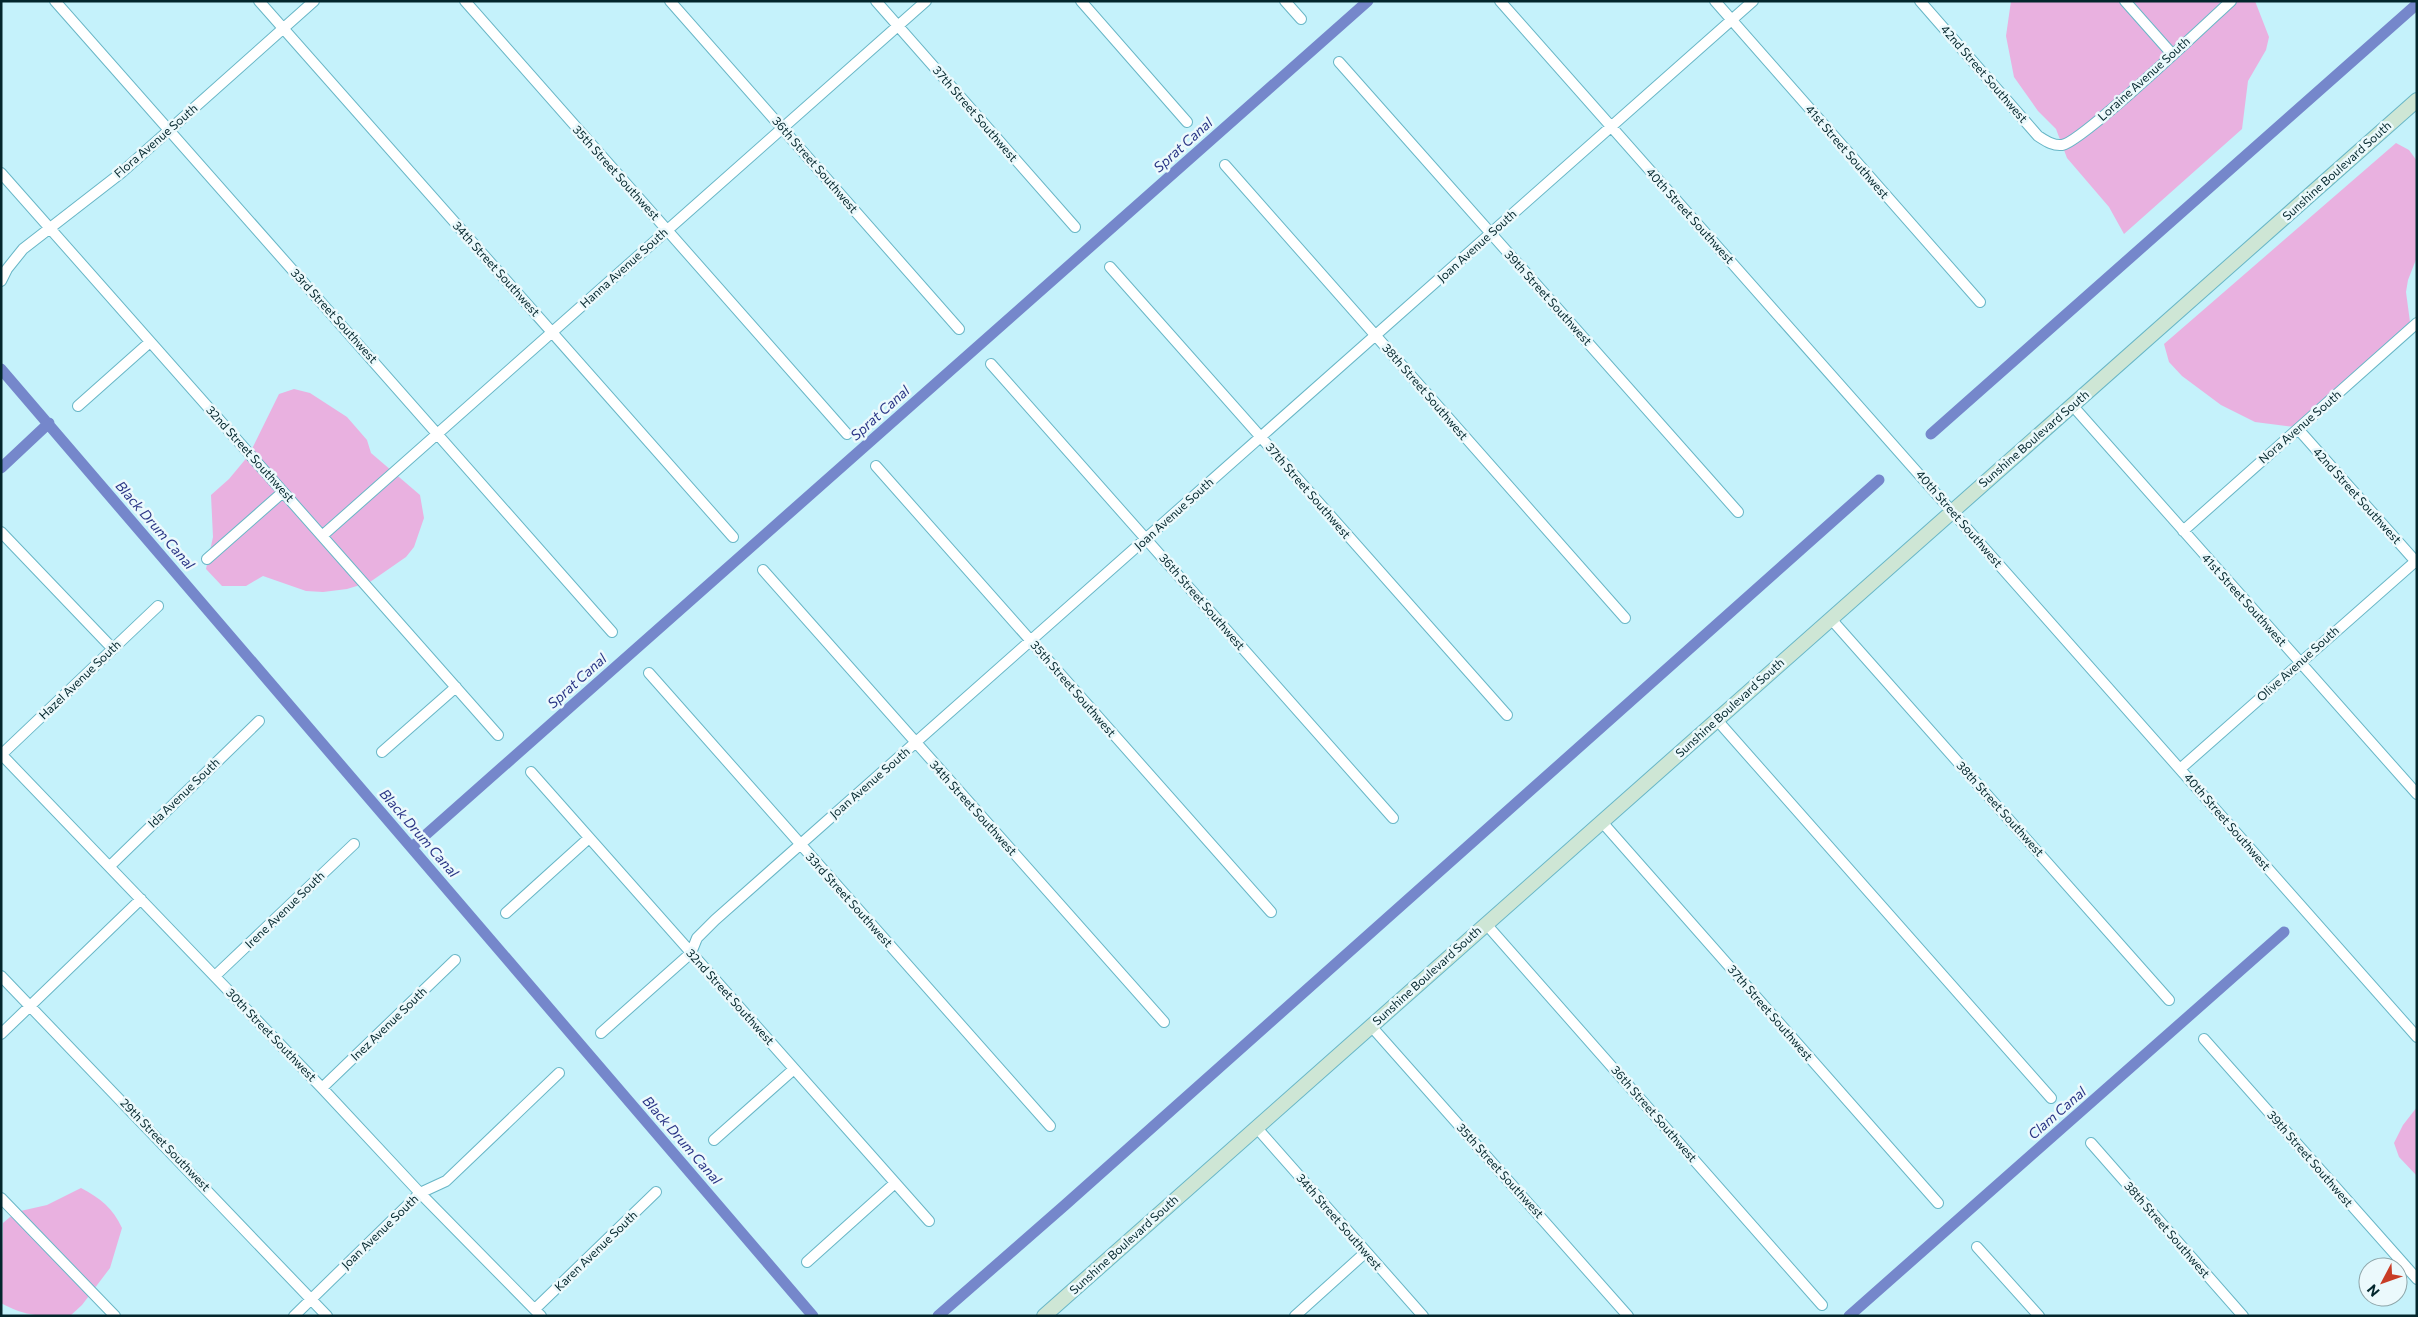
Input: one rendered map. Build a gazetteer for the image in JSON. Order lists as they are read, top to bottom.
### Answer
{
  "streets": {
    "street": [
      "42nd Street Southwest",
      "Loraine Avenue South",
      "37th Street Southwest",
      "Flora Avenue South",
      "41st Street Southwest",
      "36th Street Southwest",
      "Sunshine Boulevard South",
      "35th Street Southwest",
      "40th Street Southwest",
      "Joan Avenue South",
      "Hanna Avenue South",
      "34th Street Southwest",
      "39th Street Southwest",
      "33rd Street Southwest",
      "38th Street Southwest",
      "Nora Avenue South",
      "32nd Street Southwest",
      "Olive Avenue South",
      "Hazel Avenue South",
      "Ida Avenue South",
      "Irene Avenue South",
      "Inez Avenue South",
      "30th Street Southwest",
      "29th Street Southwest",
      "Karen Avenue South"
    ]
  },
  "crossings": [
    ["42nd Street Southwest", "Loraine Avenue South"],
    ["42nd Street Southwest", "Nora Avenue South"],
    ["42nd Street Southwest", "Olive Avenue South"],
    ["37th Street Southwest", "Sunshine Boulevard South"],
    ["37th Street Southwest", "Joan Avenue South"],
    ["37th Street Southwest", "Hanna Avenue South"],
    ["Flora Avenue South", "34th Street Southwest"],
    ["Flora Avenue South", "33rd Street Southwest"],
    ["Flora Avenue South", "32nd Street Southwest"],
    ["41st Street Southwest", "Sunshine Boulevard South"],
    ["41st Street Southwest", "Joan Avenue South"],
    ["41st Street Southwest", "Nora Avenue South"],
    ["41st Street Southwest", "Olive Avenue South"],
    ["36th Street Southwest", "Sunshine Boulevard South"],
    ["36th Street Southwest", "Joan Avenue South"],
    ["36th Street Southwest", "Hanna Avenue South"],
    ["Sunshine Boulevard South", "35th Street Southwest"],
    ["Sunshine Boulevard South", "40th Street Southwest"],
    ["Sunshine Boulevard South", "34th Street Southwest"],
    ["Sunshine Boulevard South", "38th Street Southwest"],
    ["35th Street Southwest", "Joan Avenue South"],
    ["35th Street Southwest", "Hanna Avenue South"],
    ["40th Street Southwest", "Joan Avenue South"],
    ["40th Street Southwest", "Olive Avenue South"],
    ["Joan Avenue South", "34th Street Southwest"],
    ["Joan Avenue South", "39th Street Southwest"],
    ["Joan Avenue South", "33rd Street Southwest"],
    ["Joan Avenue South", "38th Street Southwest"],
    ["Joan Avenue South", "32nd Street Southwest"],
    ["Joan Avenue South", "30th Street Southwest"],
    ["Joan Avenue South", "29th Street Southwest"],
    ["Hanna Avenue South", "34th Street Southwest"],
    ["Hanna Avenue South", "33rd Street Southwest"],
    ["Hanna Avenue South", "32nd Street Southwest"],
    ["Hazel Avenue South", "30th Street Southwest"],
    ["Ida Avenue South", "30th Street Southwest"],
    ["Irene Avenue South", "30th Street Southwest"],
    ["Inez Avenue South", "30th Street Southwest"],
    ["30th Street Southwest", "Karen Avenue South"]
  ],
  "water": ["Sprat Canal", "Black Drum Canal", "Clam Canal"],
  "north": "bottom left"
}
